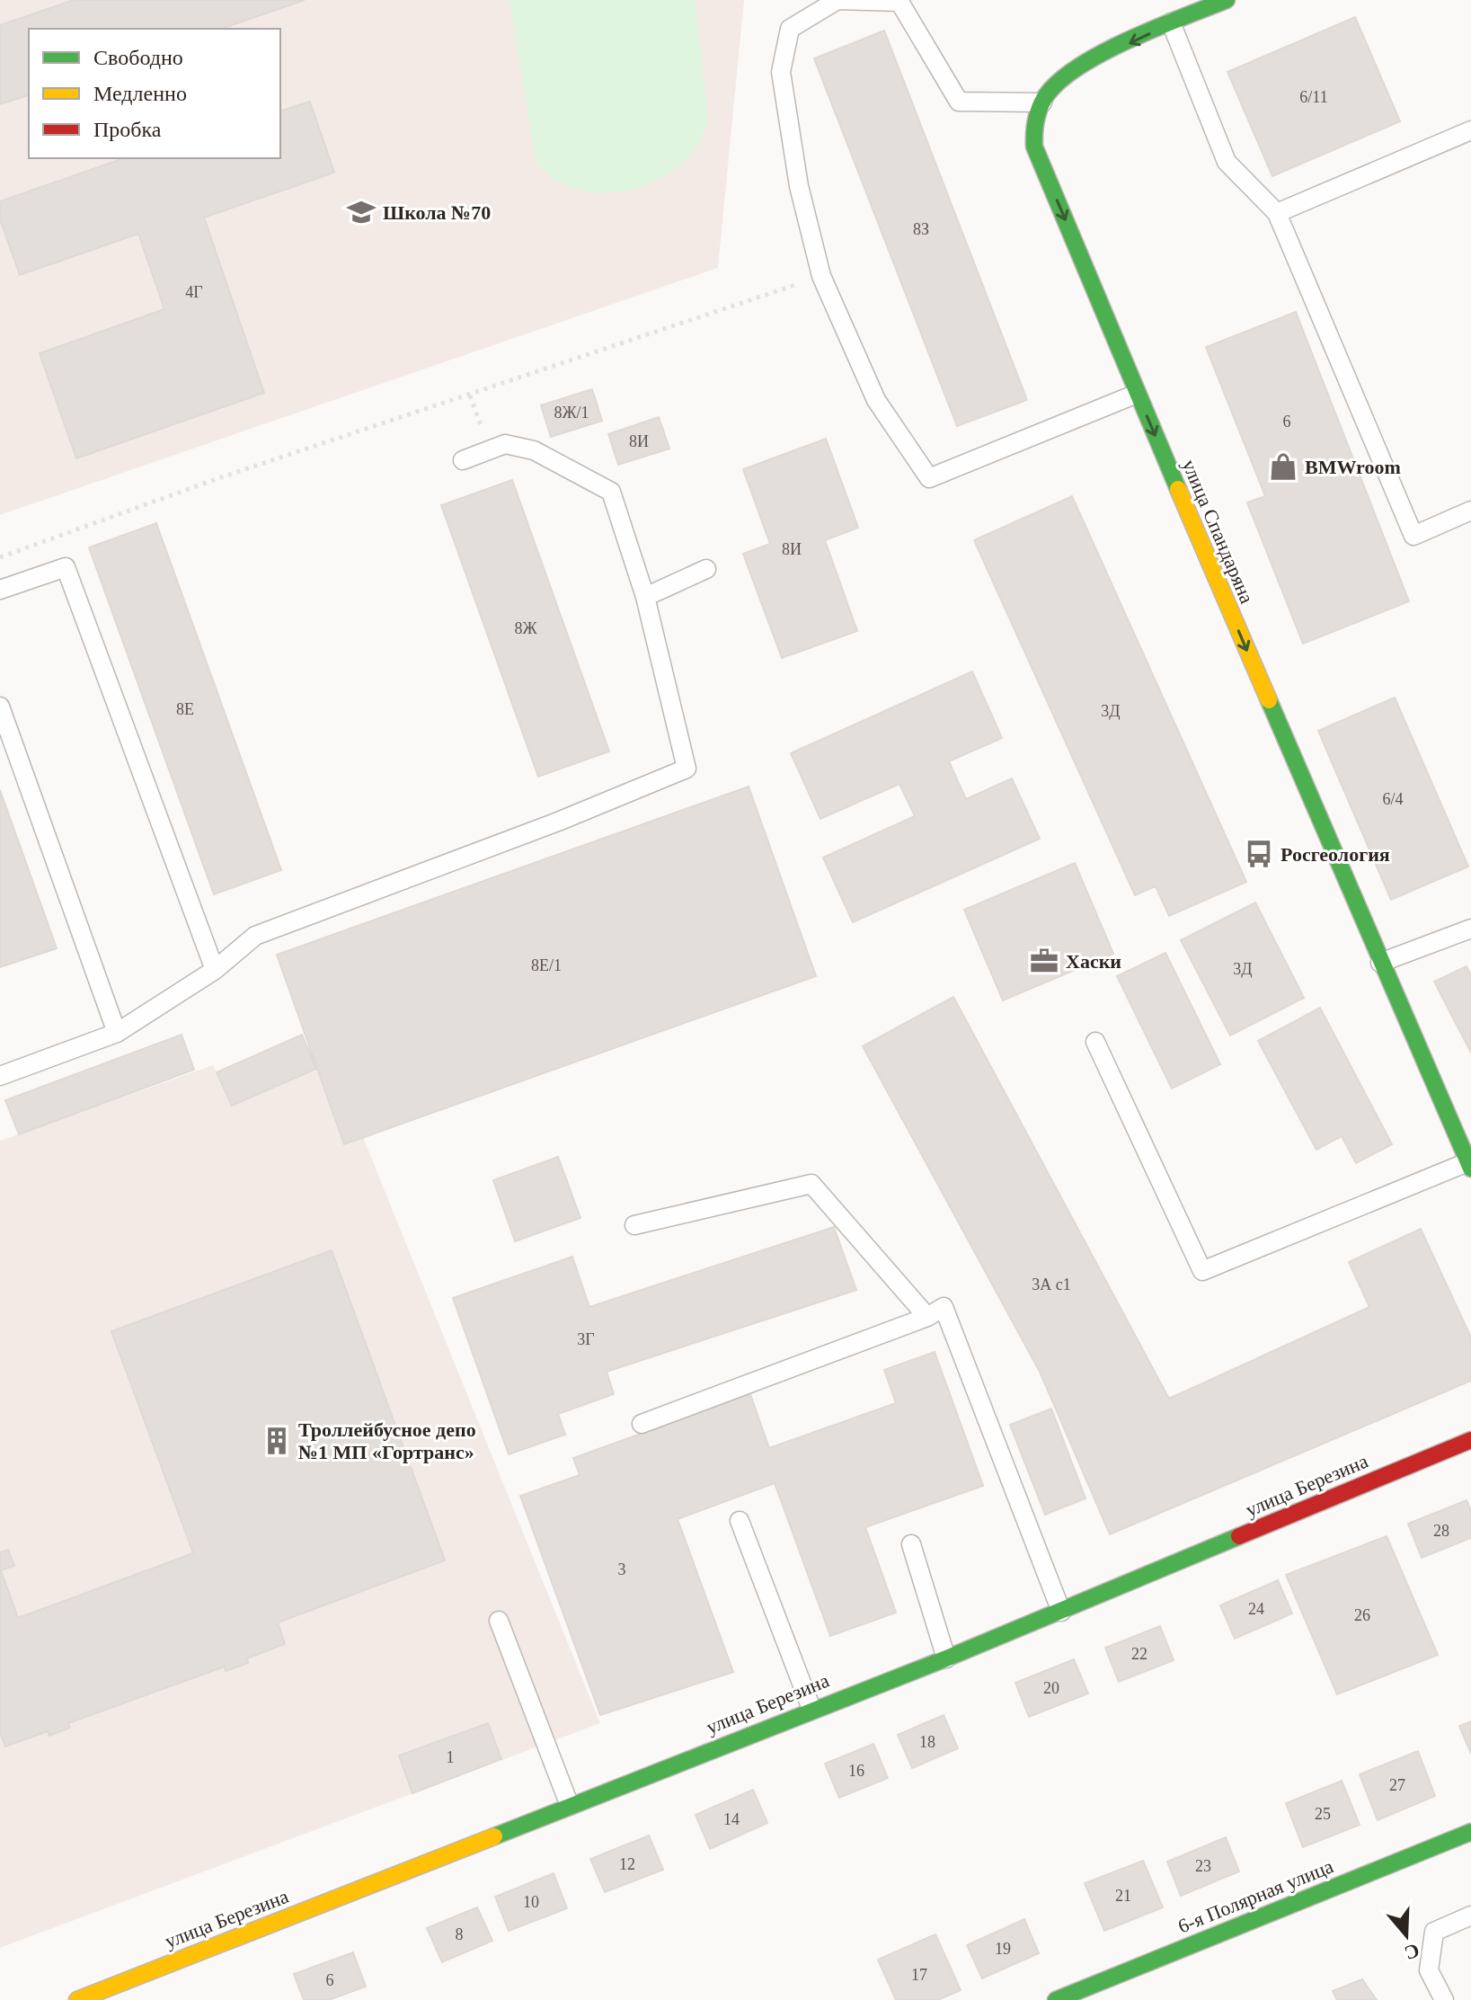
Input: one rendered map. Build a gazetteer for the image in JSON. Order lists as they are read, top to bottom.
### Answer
{
  "streets": {
    "street": ["улица Спандаряна", "улица Березина", "6-я Полярная улица"]
  },
  "one_way": ["улица Спандаряна"],
  "places": {
    "school or university": ["Школа №70"],
    "shop": ["BMWroom"],
    "bus stop": ["Росгеология"],
    "office": ["Хаски"],
    "building": ["Троллейбусное депо №1 МП «Гортранс»"]
  },
  "house_numbers": [
    "6/11",
    "8З",
    "4Г",
    "8Ж/1",
    "6",
    "8И",
    "8И",
    "8Ж",
    "8Е",
    "3Д",
    "6/4",
    "8Е/1",
    "3Д",
    "3А с1",
    "3Г",
    "28",
    "3",
    "24",
    "26",
    "22",
    "20",
    "18",
    "1",
    "16",
    "27",
    "25",
    "14",
    "12",
    "23",
    "21",
    "10",
    "8",
    "19",
    "17",
    "6"
  ],
  "legend": ["Свободно", "Медленно", "Пробка"],
  "north": "bottom"
}
